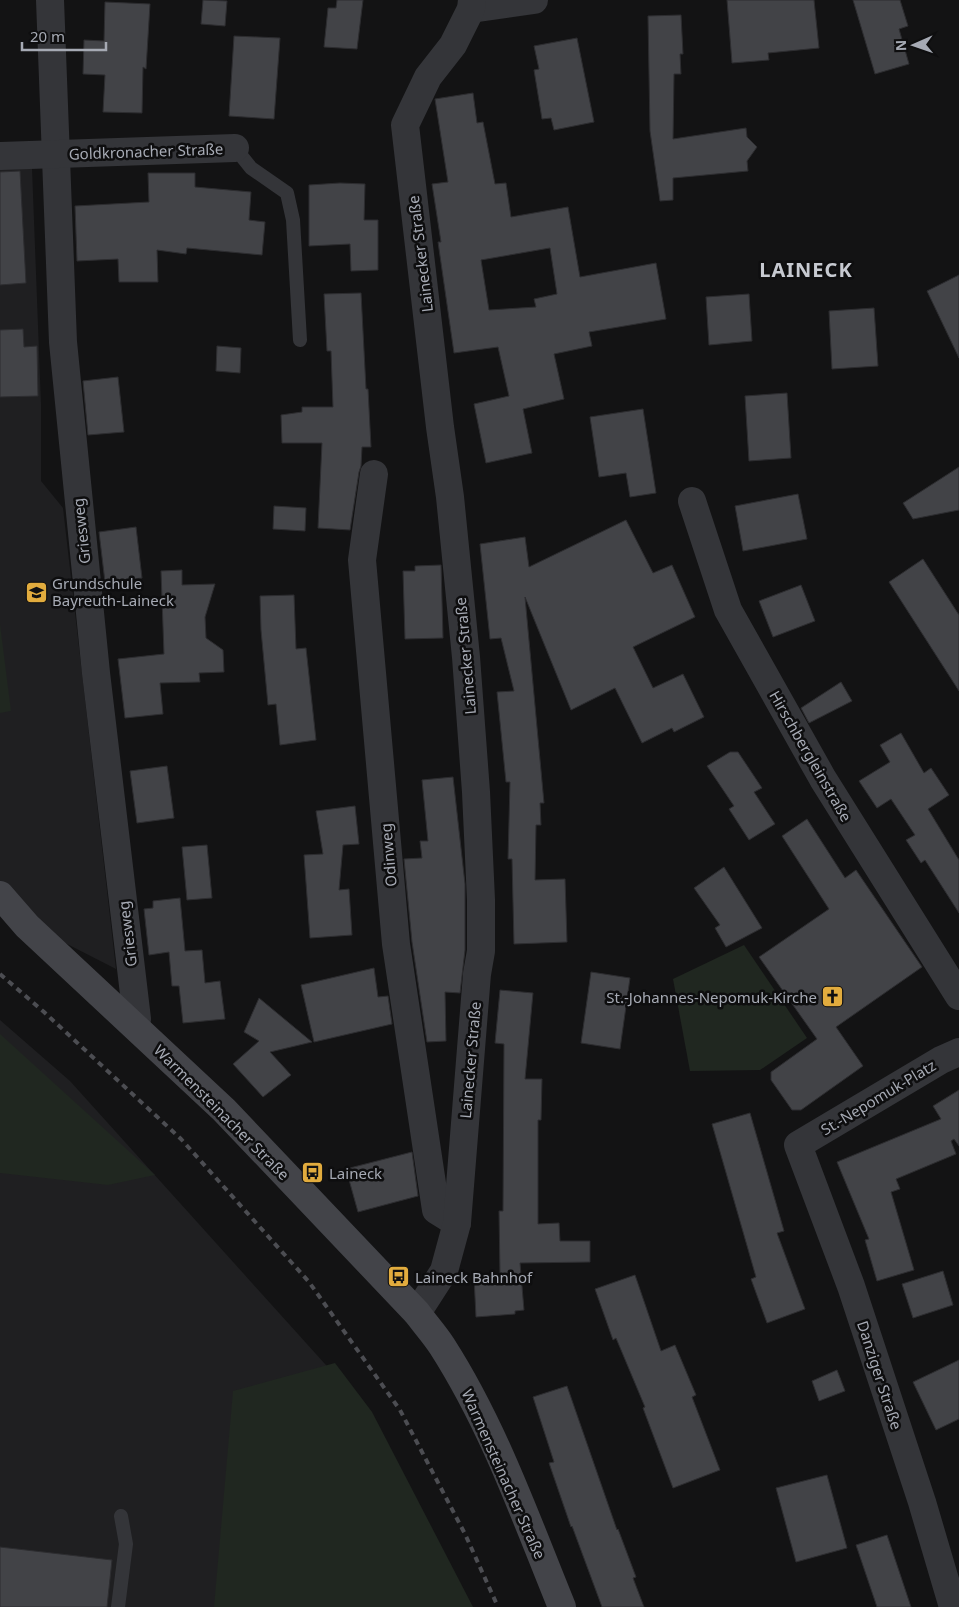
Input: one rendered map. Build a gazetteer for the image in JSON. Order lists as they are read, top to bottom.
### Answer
{
  "streets": {
    "street": [
      "Goldkronacher Straße",
      "Lainecker Straße",
      "Griesweg",
      "Hirschbergleinstraße",
      "Odinweg",
      "St.-Nepomuk-Platz",
      "Warmensteinacher Straße",
      "Danziger Straße"
    ]
  },
  "crossings": [
    ["Goldkronacher Straße", "Griesweg"],
    ["Lainecker Straße", "Odinweg"],
    ["Lainecker Straße", "Warmensteinacher Straße"],
    ["Griesweg", "Warmensteinacher Straße"],
    ["St.-Nepomuk-Platz", "Danziger Straße"]
  ],
  "districts": ["LAINECK"],
  "places": {
    "school or university": ["Grundschule Bayreuth-Laineck"],
    "church": ["St.-Johannes-Nepomuk-Kirche"],
    "bus stop": ["Laineck", "Laineck Bahnhof"]
  },
  "scale_bar": "20 m",
  "north": "left"
}
